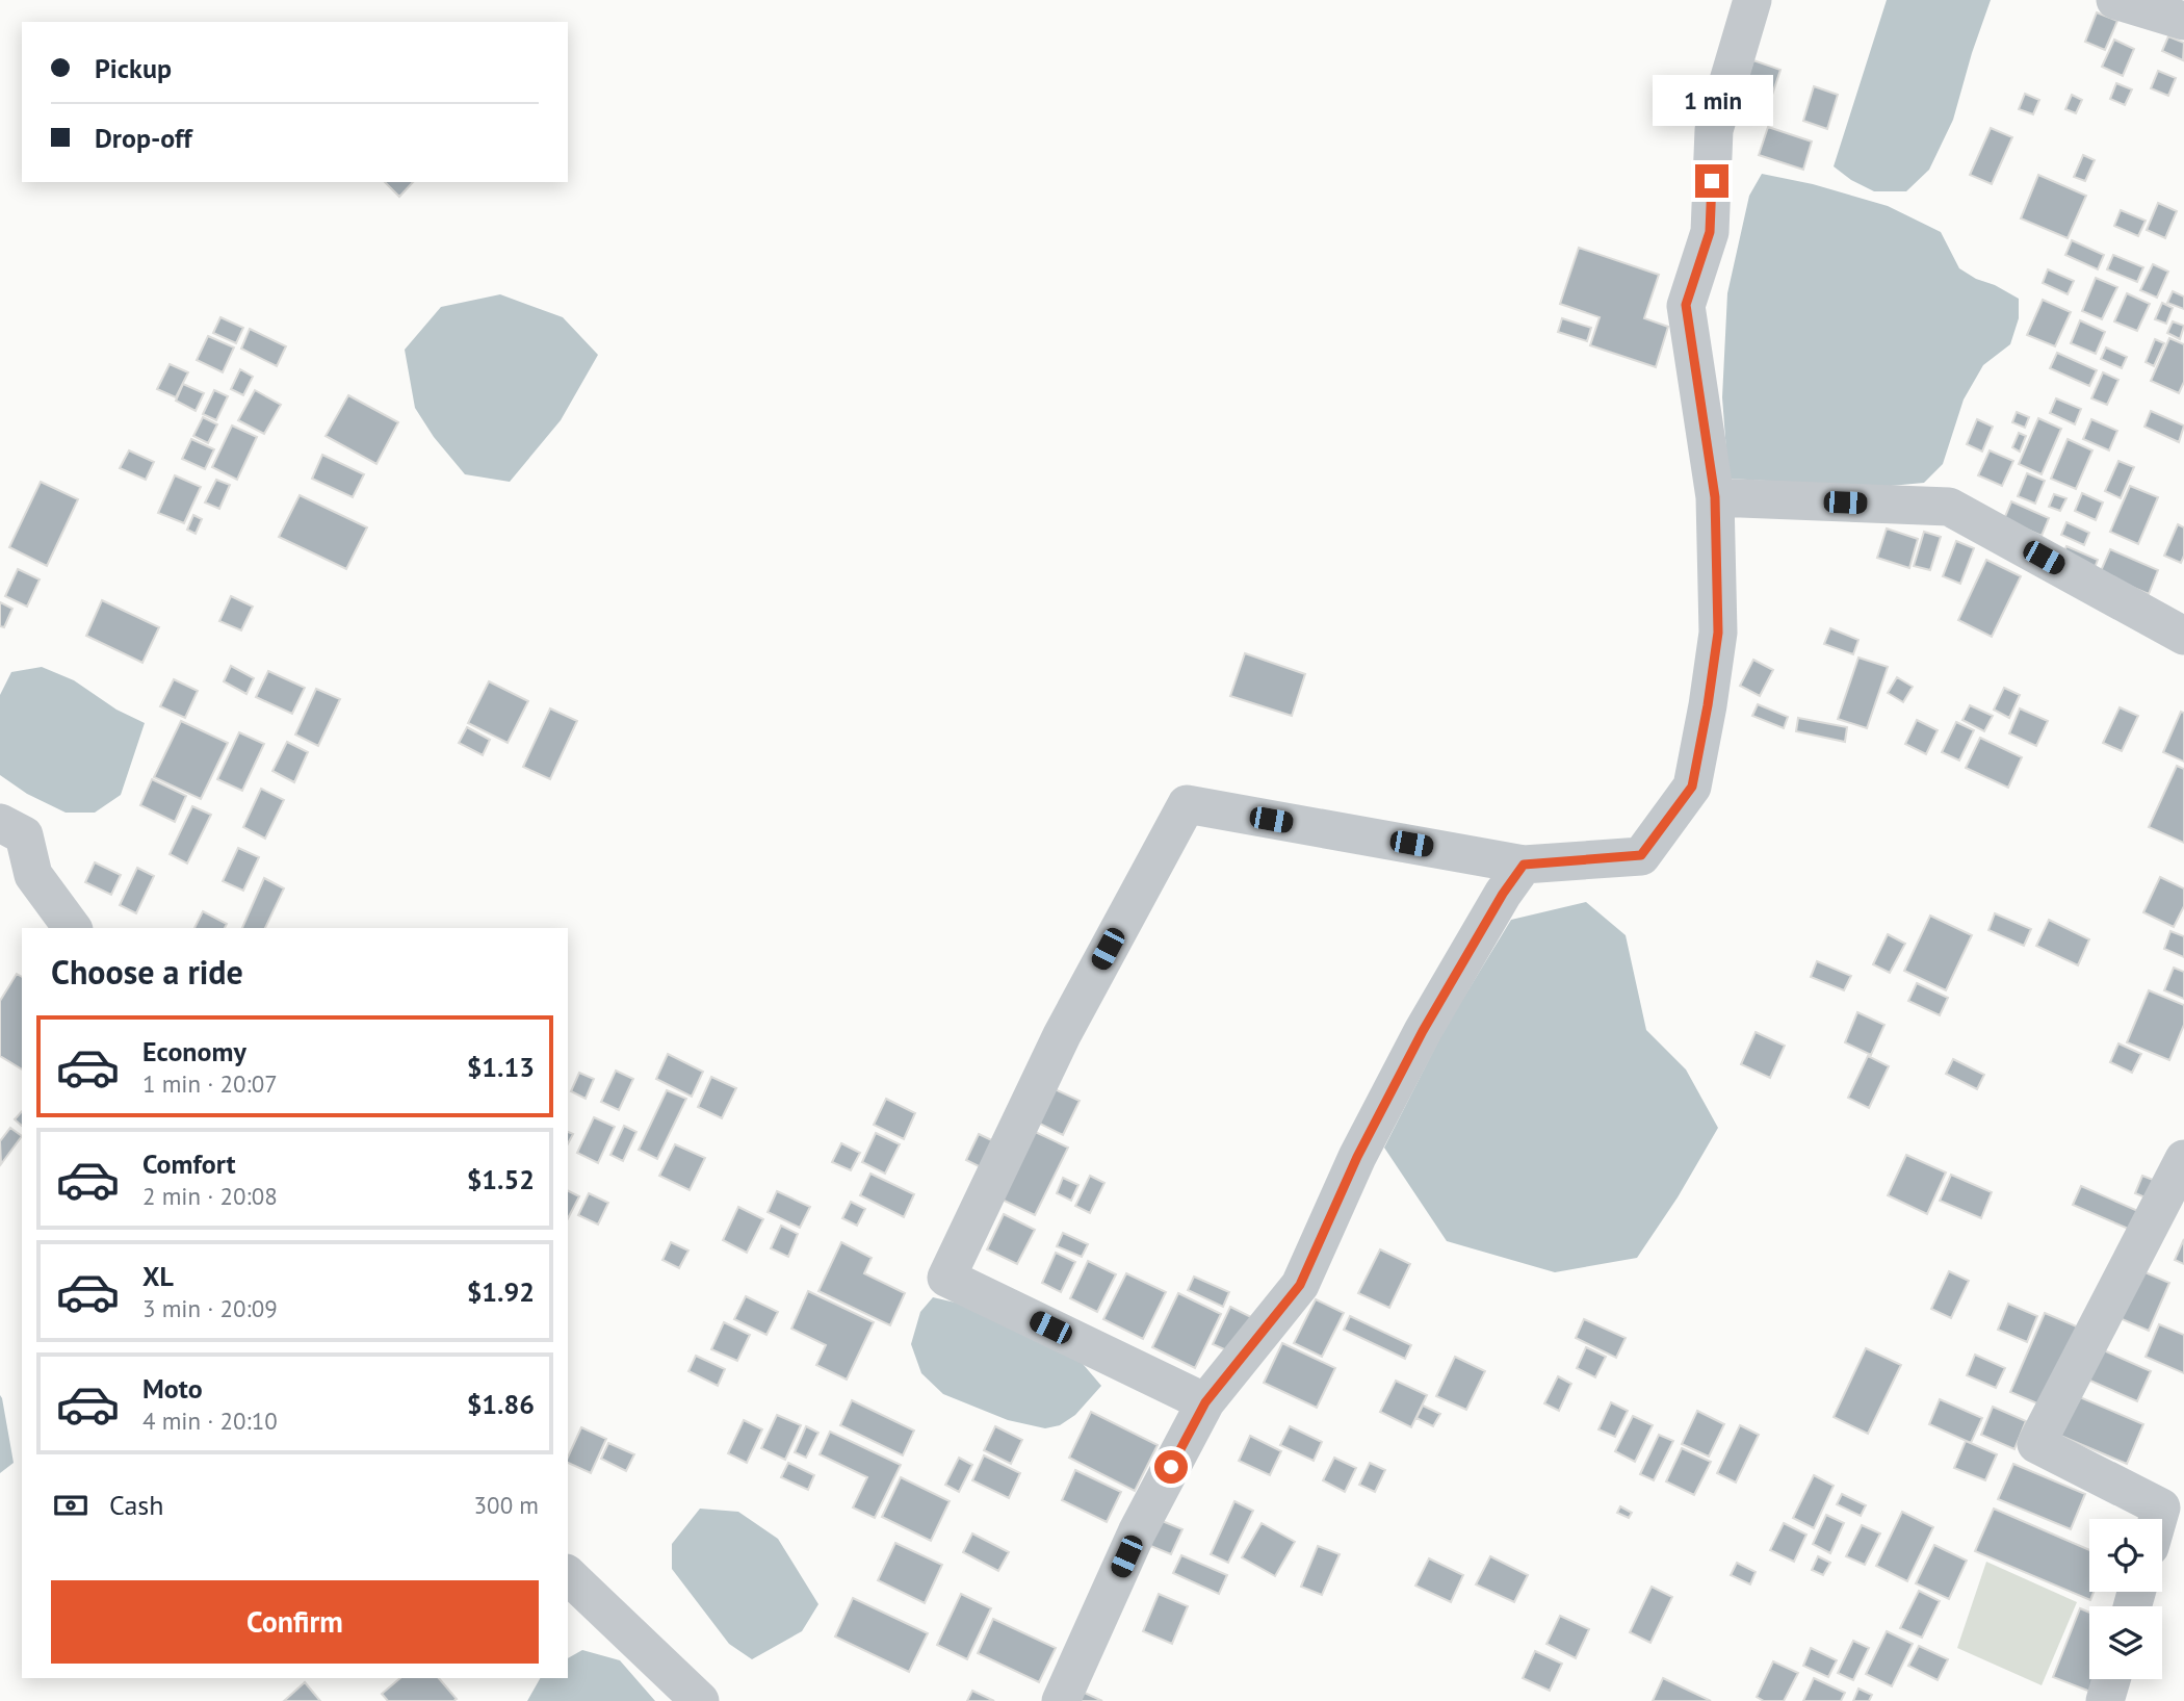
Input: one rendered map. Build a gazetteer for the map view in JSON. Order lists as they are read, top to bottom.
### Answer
{
  "page": {
    "banner": ["Pickup", "Drop-off"],
    "bubble": "1 min",
    "heading": "Choose a ride",
    "list": [
      {
        "name": "Economy",
        "note": "1 min · 20:07",
        "value": "$1.13"
      },
      {
        "name": "Comfort",
        "note": "2 min · 20:08",
        "value": "$1.52"
      },
      {
        "name": "XL",
        "note": "3 min · 20:09",
        "value": "$1.92"
      },
      {
        "name": "Moto",
        "note": "4 min · 20:10",
        "value": "$1.86"
      }
    ],
    "pay": ["Cash", "300 m"],
    "buttons": "Confirm"
  }
}
